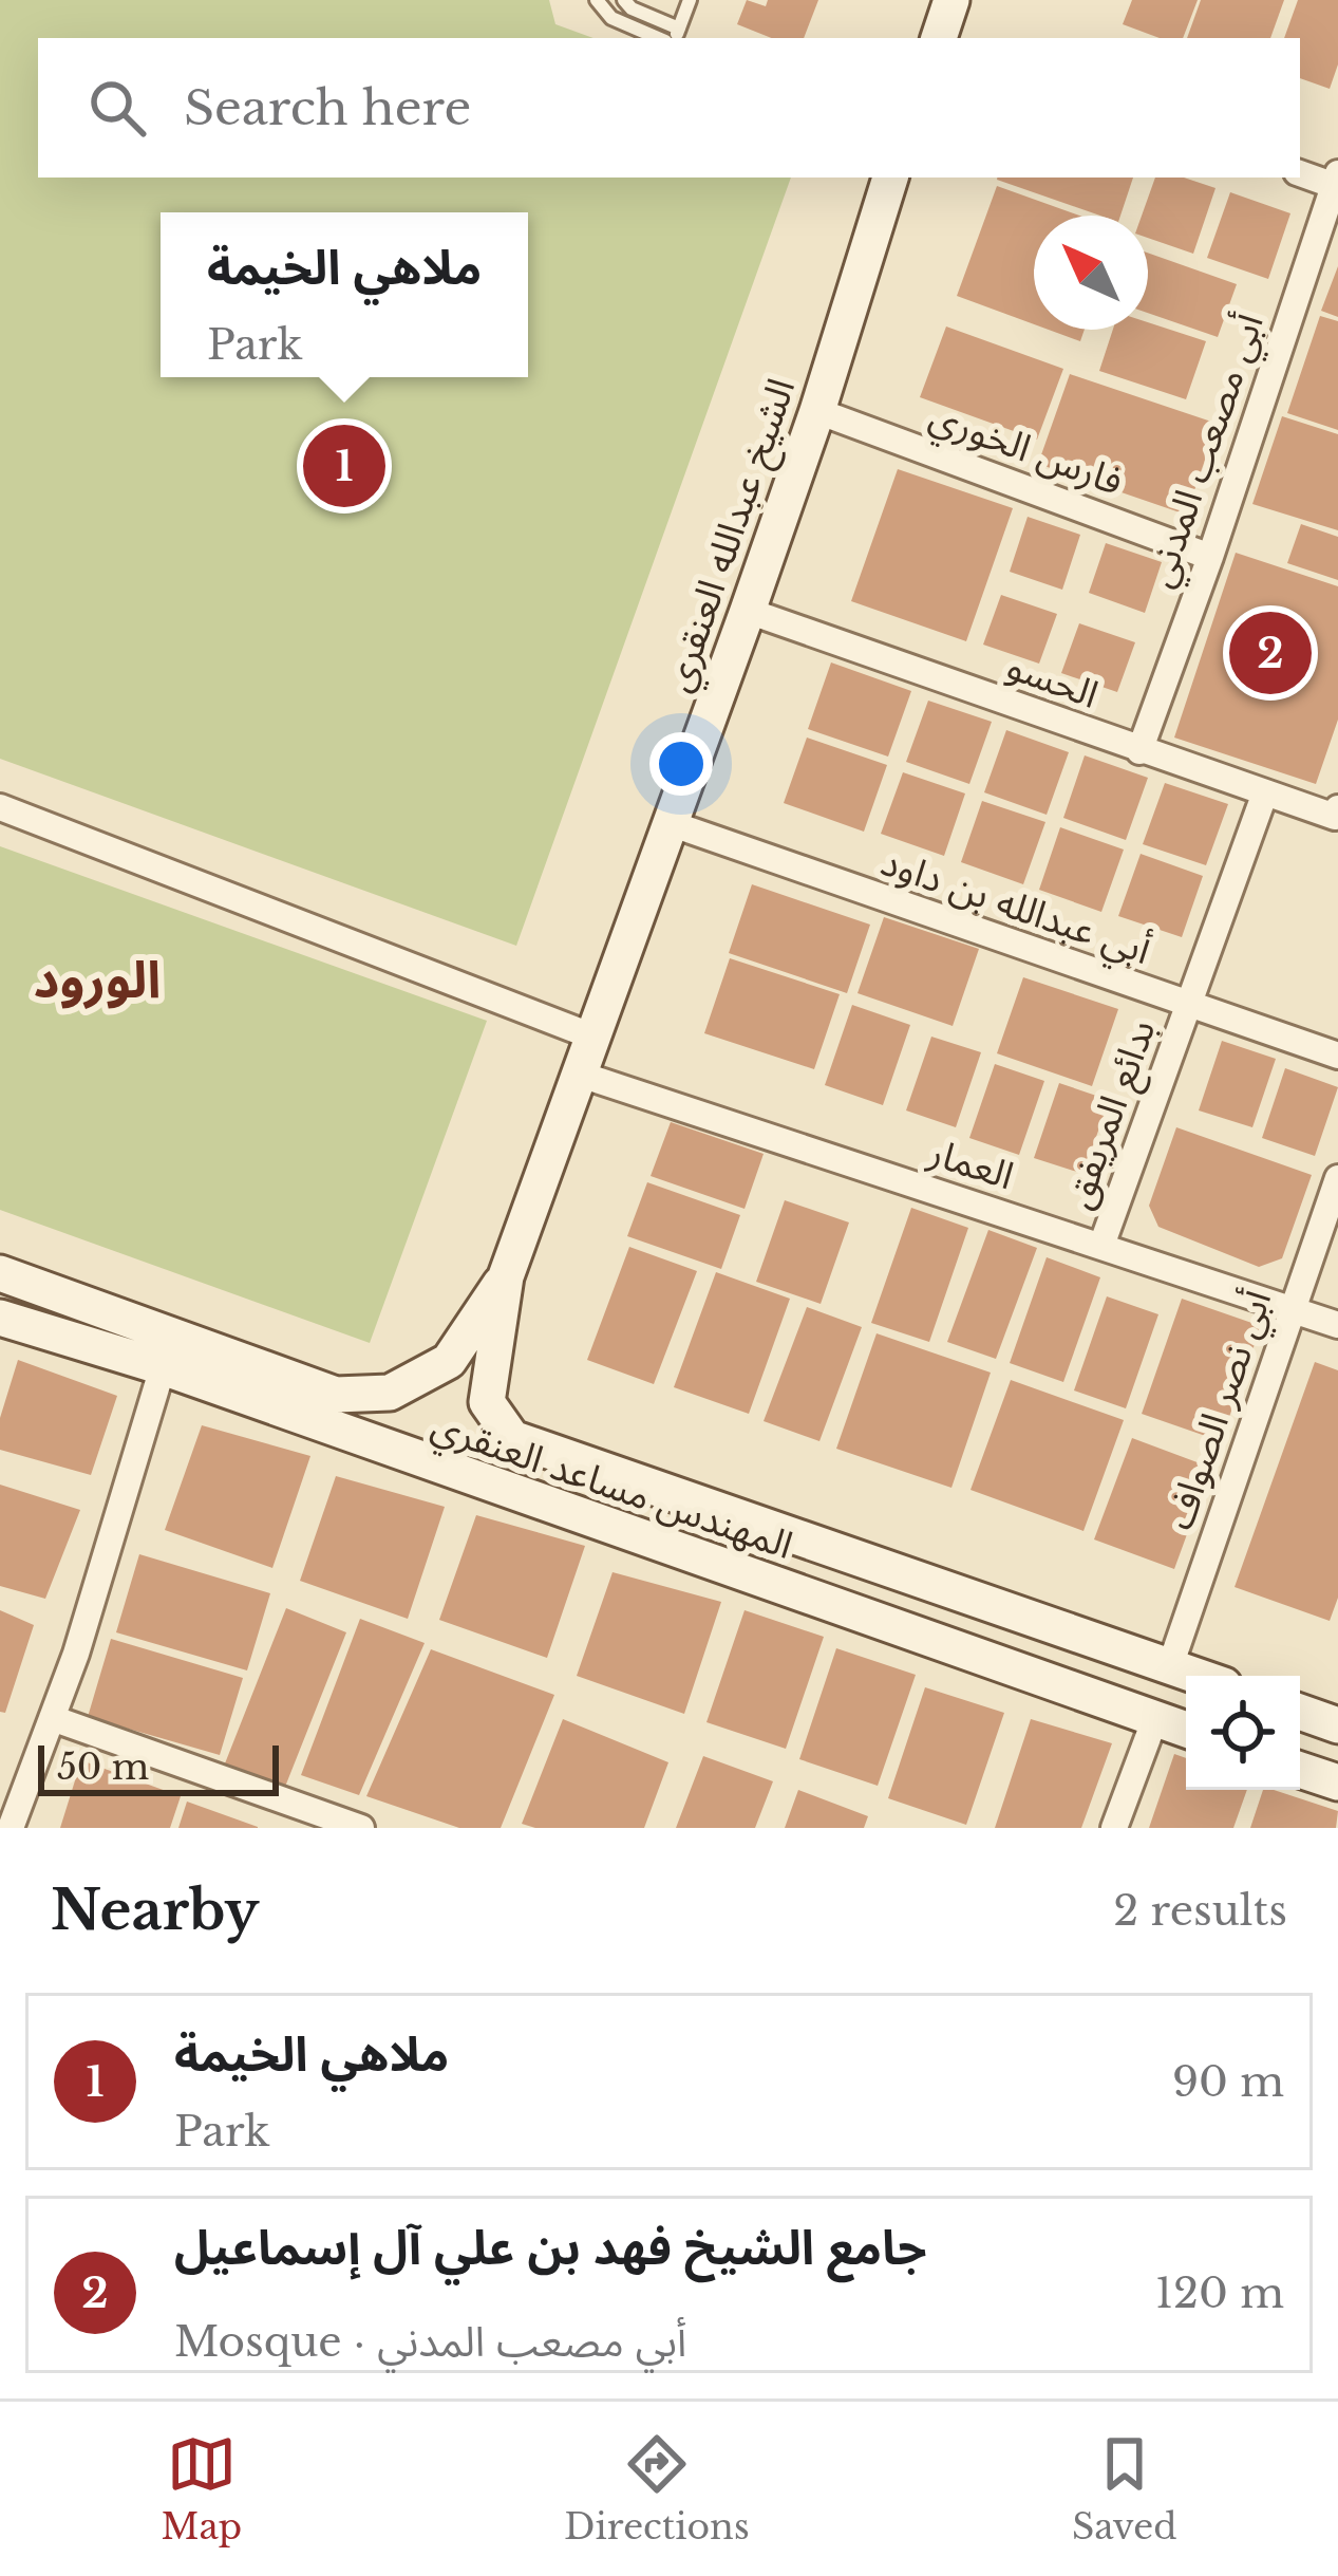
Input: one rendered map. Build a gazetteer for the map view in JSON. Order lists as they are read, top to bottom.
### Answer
{
  "streets": {
    "street": [
      "فارس الخوري",
      "أبي مصعب المدني",
      "الشيخ عبدالله العنقري",
      "الحسو",
      "أبي عبدالله بن داود",
      "بدائع المريفق",
      "العمار",
      "أبي نصر الصواف",
      "المهندس مساعد العنقري"
    ]
  },
  "crossings": [
    ["فارس الخوري", "أبي مصعب المدني"],
    ["فارس الخوري", "الشيخ عبدالله العنقري"],
    ["أبي مصعب المدني", "الحسو"],
    ["الشيخ عبدالله العنقري", "الحسو"],
    ["الشيخ عبدالله العنقري", "أبي عبدالله بن داود"],
    ["الشيخ عبدالله العنقري", "العمار"],
    ["الشيخ عبدالله العنقري", "المهندس مساعد العنقري"],
    ["الحسو", "بدائع المريفق"],
    ["أبي عبدالله بن داود", "بدائع المريفق"],
    ["بدائع المريفق", "العمار"],
    ["العمار", "أبي نصر الصواف"],
    ["أبي نصر الصواف", "المهندس مساعد العنقري"]
  ],
  "districts": ["الورود"],
  "scale_bar": "50 m",
  "north": "top left",
  "page": {
    "search": "Search here",
    "popup": ["ملاهي الخيمة", "Park"],
    "pins": ["1", "2"],
    "scale": "50 m",
    "heading": ["Nearby", "2 results"],
    "list": [
      {
        "mark": "1",
        "name": "ملاهي الخيمة",
        "note": "Park",
        "value": "90 m"
      },
      {
        "mark": "2",
        "name": "جامع الشيخ فهد بن علي آل إسماعيل",
        "note": "Mosque · أبي مصعب المدني",
        "value": "120 m"
      }
    ],
    "nav": ["Map", "Directions", "Saved"]
  }
}
